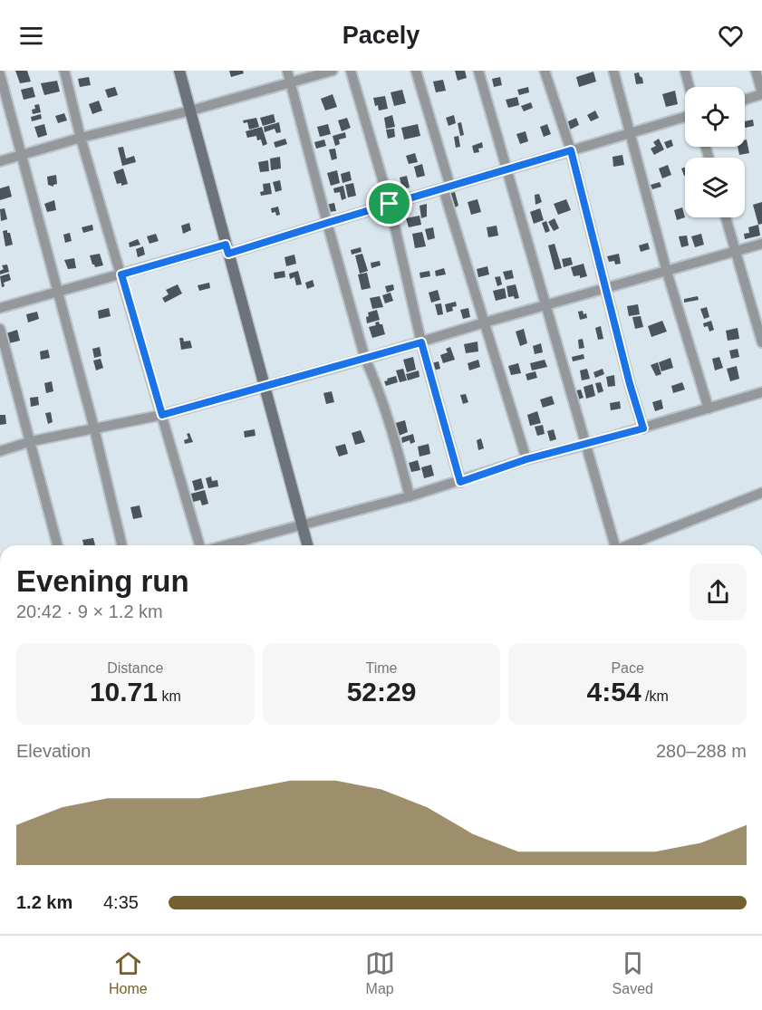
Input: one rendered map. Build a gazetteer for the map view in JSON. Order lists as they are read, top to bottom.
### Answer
{
  "page": {
    "header": "Pacely",
    "heading": ["Evening run", "20:42 · 9 × 1.2 km"],
    "stats": [
      ["Distance", "10.71 km"],
      ["Time", "52:29"],
      ["Pace", "4:54 /km"]
    ],
    "chart": ["Elevation", "280–288 m"],
    "list": [
      {
        "name": "1.2 km",
        "note": "4:35"
      }
    ],
    "tabs": ["Home", "Map", "Saved"]
  }
}
